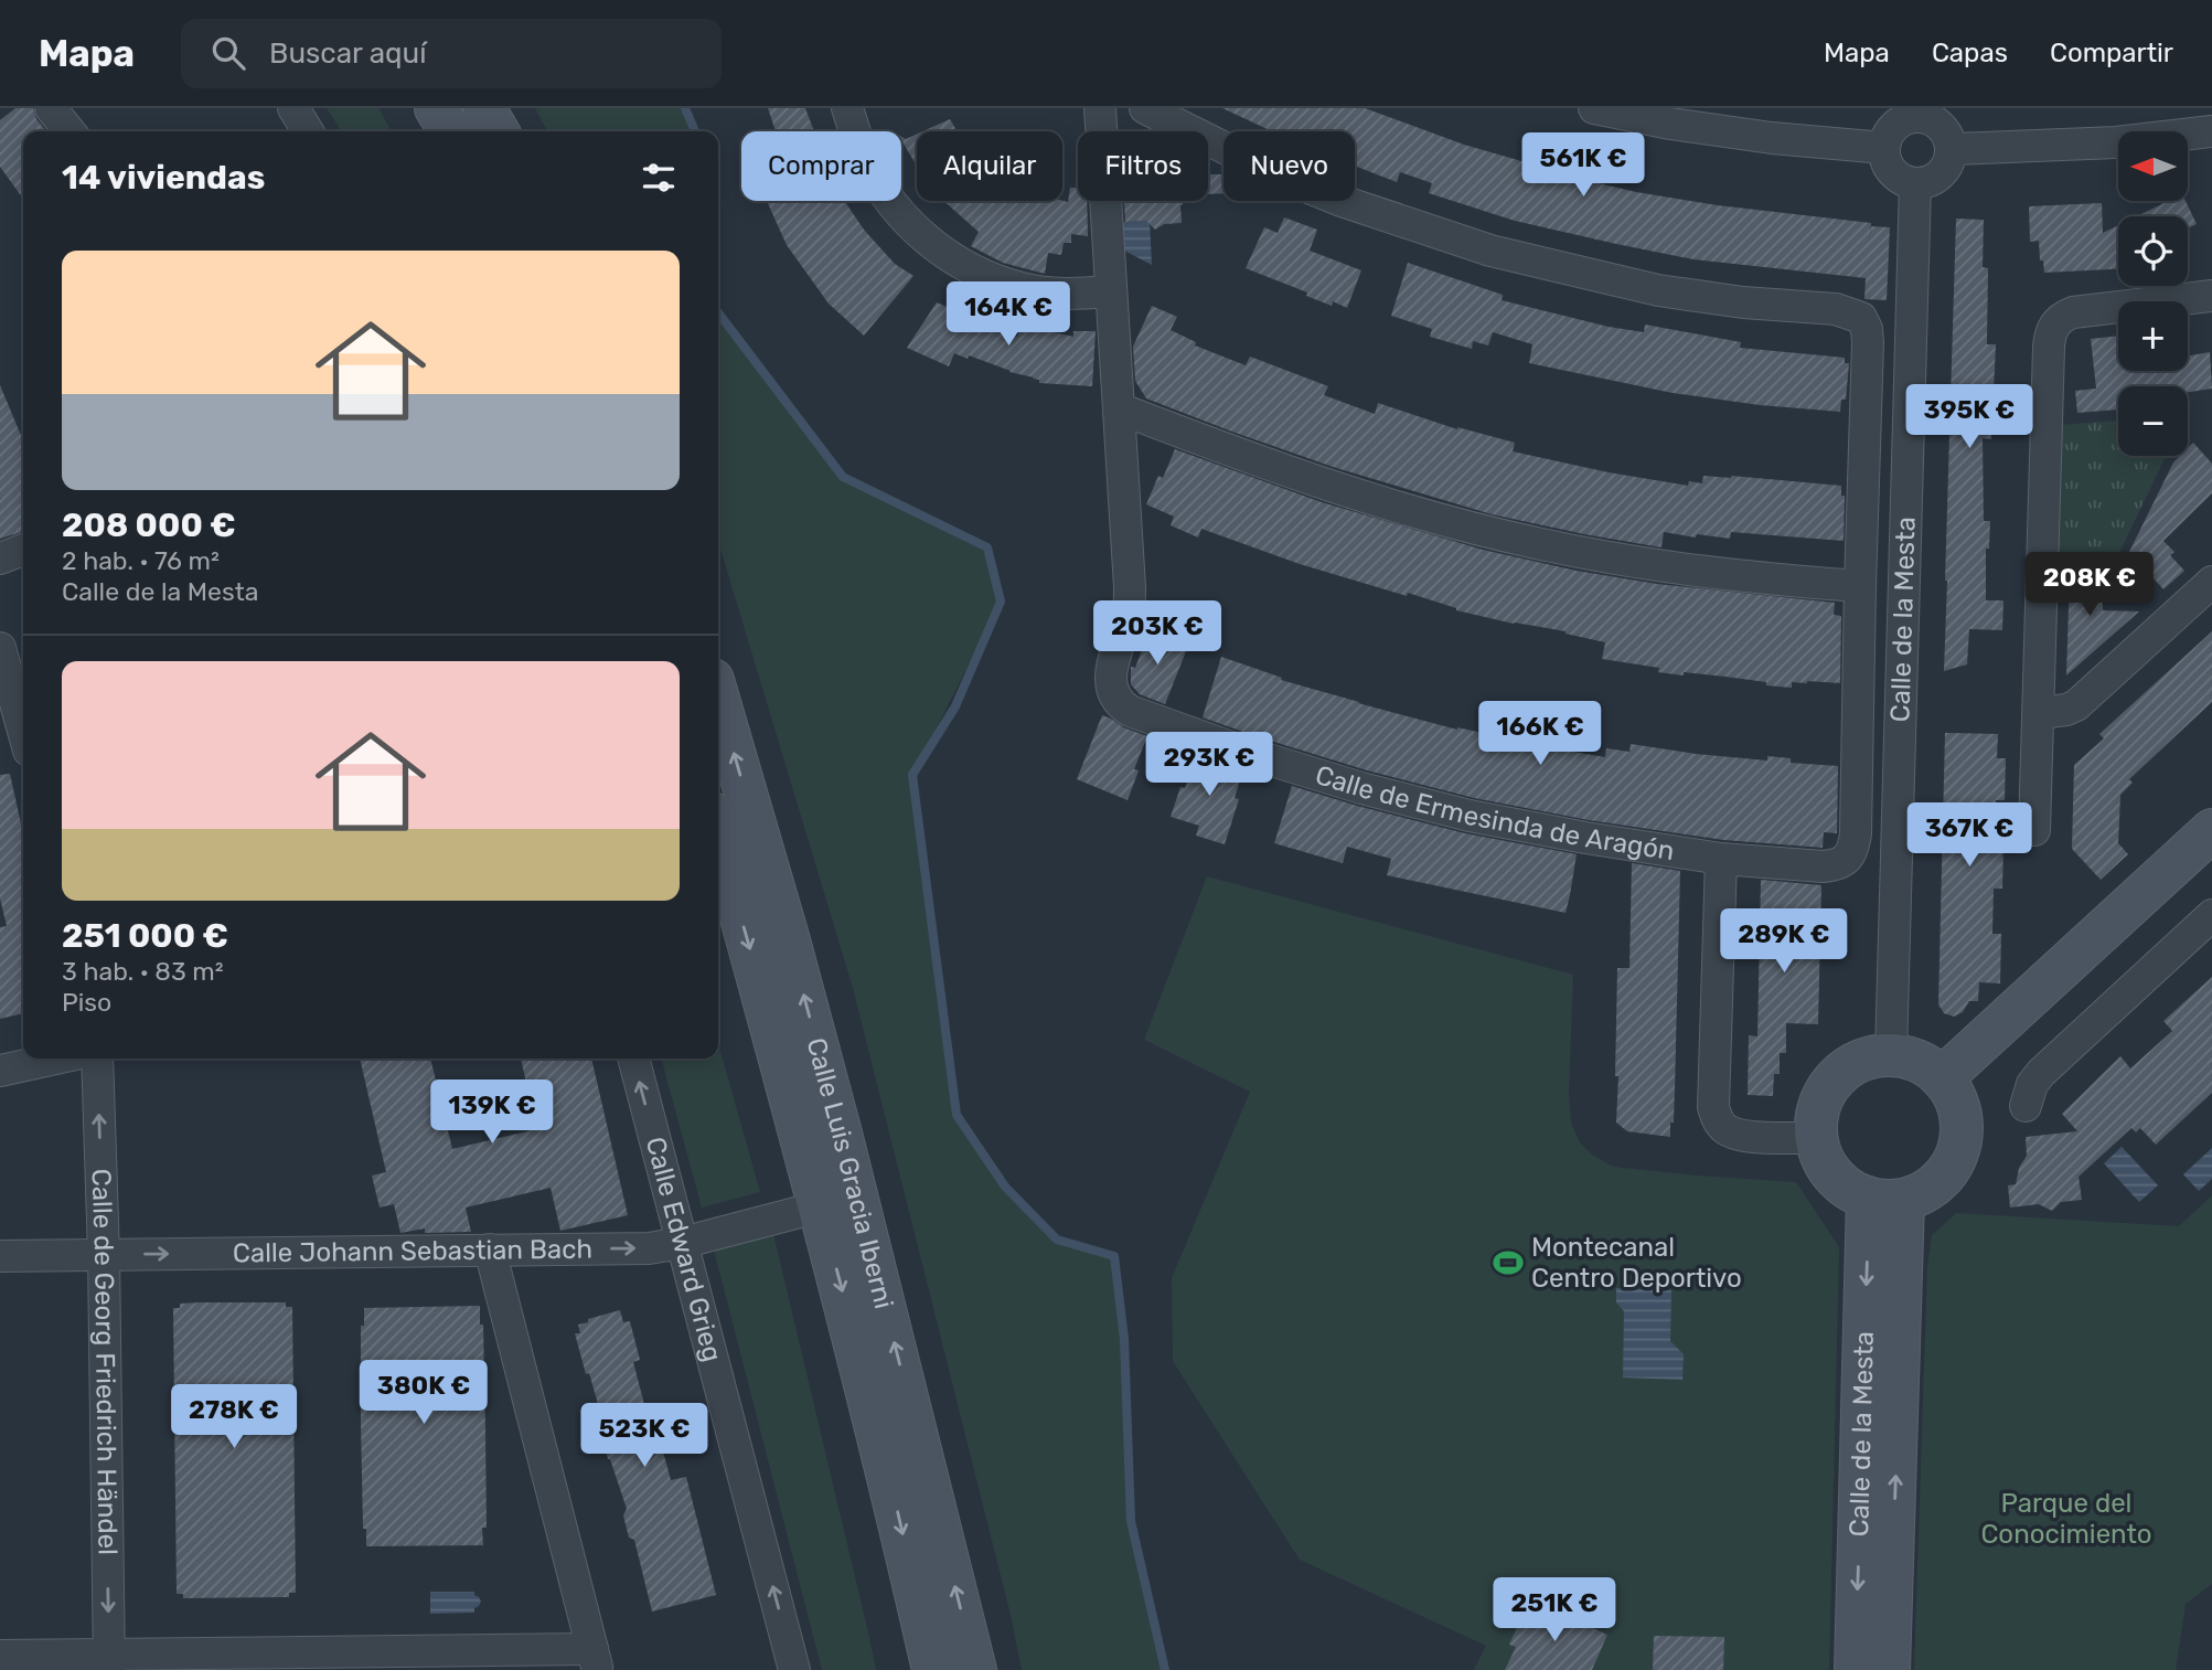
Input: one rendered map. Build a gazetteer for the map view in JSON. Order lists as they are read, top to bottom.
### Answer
{
  "streets": {
    "main road": ["Calle de la Mesta", "Calle Luis Gracia Iberni"],
    "street": [
      "Calle de Ermesinda de Aragón",
      "Calle Edward Grieg",
      "Calle Johann Sebastian Bach",
      "Calle de Georg Friedrich Händel"
    ]
  },
  "crossings": [
    ["Calle Luis Gracia Iberni", "Calle Johann Sebastian Bach"],
    ["Calle Edward Grieg", "Calle Johann Sebastian Bach"],
    ["Calle Johann Sebastian Bach", "Calle de Georg Friedrich Händel"]
  ],
  "one_way": ["Calle Johann Sebastian Bach"],
  "parks": ["Parque del Conocimiento"],
  "places": {
    "sports": ["Montecanal Centro Deportivo"]
  },
  "north": "left",
  "page": {
    "header": "Mapa",
    "search": "Buscar aquí",
    "nav": ["Mapa", "Capas", "Compartir"],
    "map_buttons": ["+", "−"],
    "chip": [
      "Comprar",
      "Alquilar",
      "Filtros",
      "Nuevo"
    ],
    "heading": "14 viviendas",
    "price": [
      "561K €",
      "164K €",
      "395K €",
      "208K €",
      "203K €",
      "166K €",
      "293K €",
      "367K €",
      "289K €",
      "139K €",
      "380K €",
      "278K €",
      "523K €",
      "251K €"
    ],
    "list": [
      {
        "name": "208 000 €",
        "note": "2 hab. · 76 m² · Calle de la Mesta"
      },
      {
        "name": "251 000 €",
        "note": "3 hab. · 83 m² · Piso"
      }
    ]
  }
}
